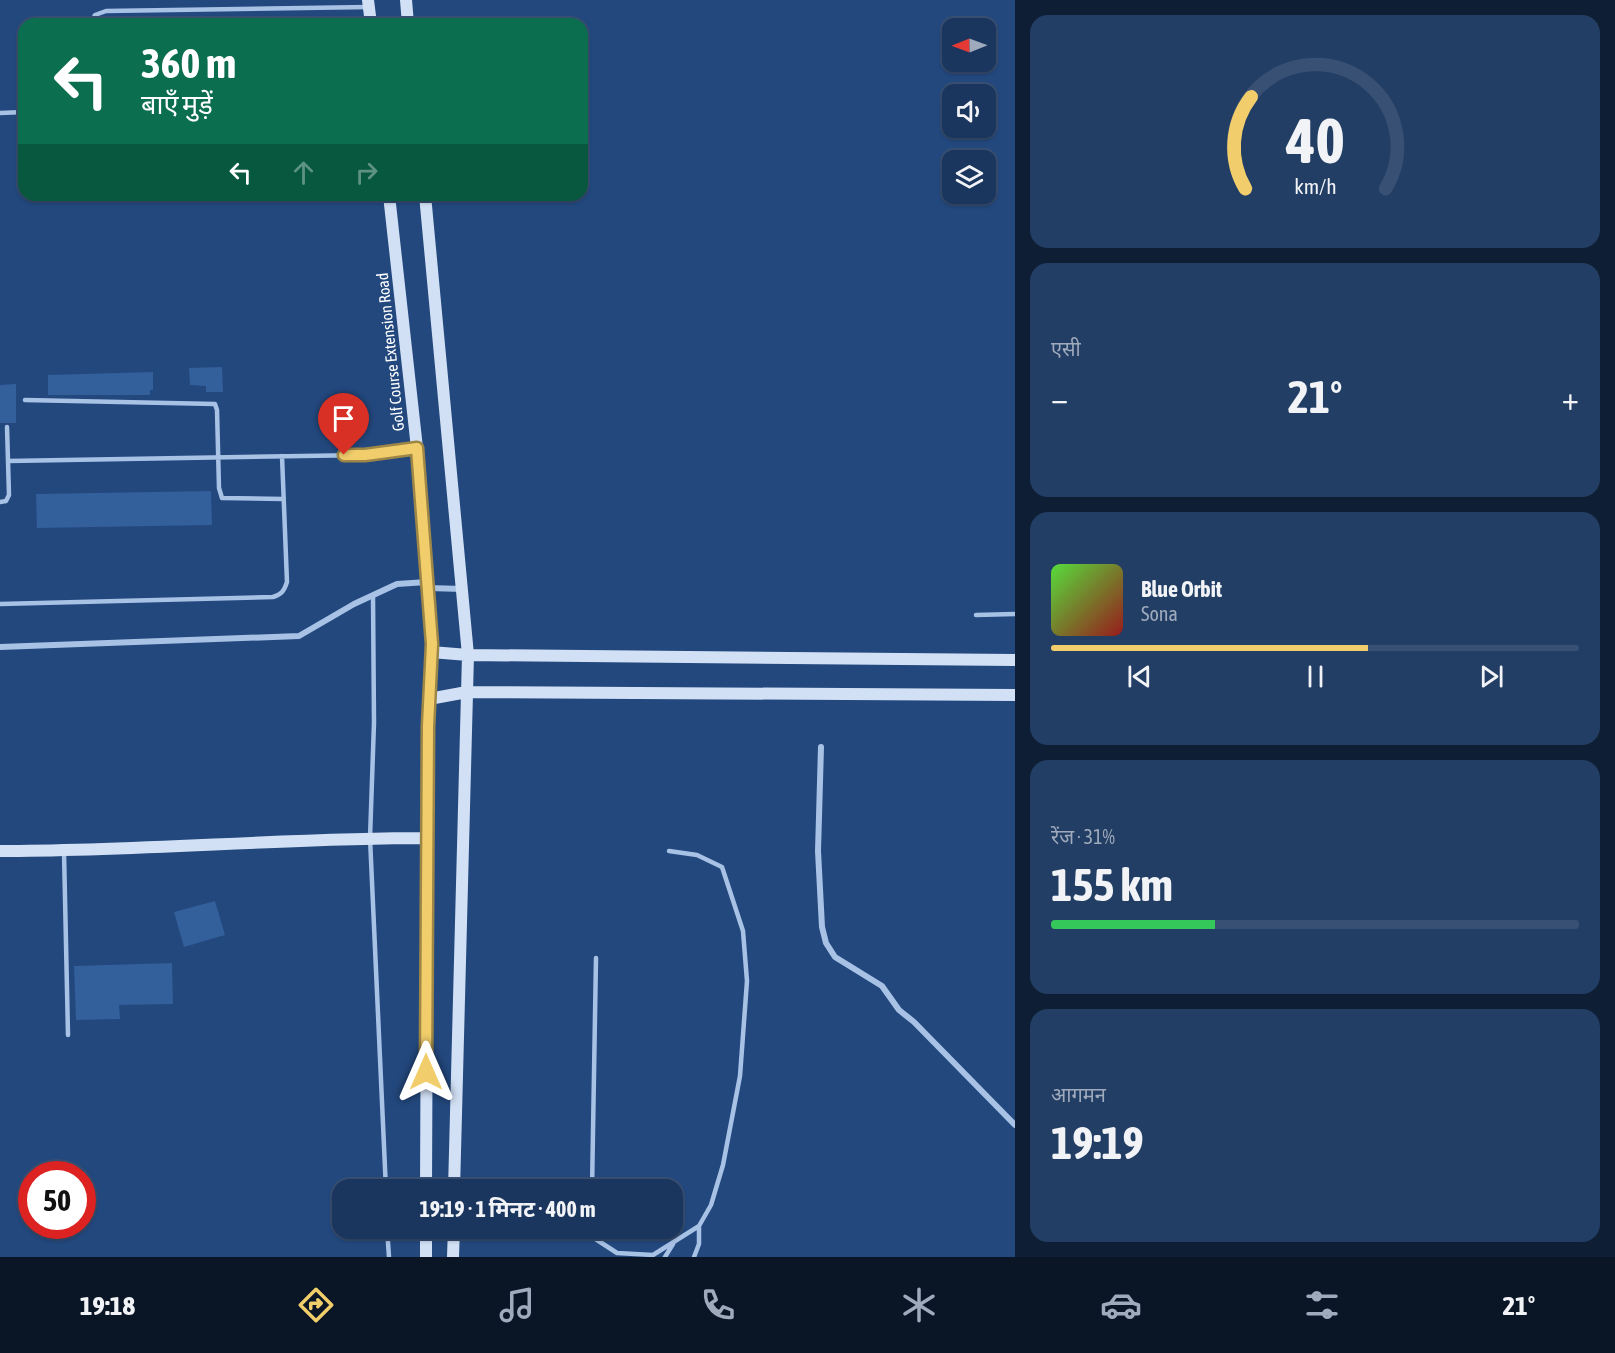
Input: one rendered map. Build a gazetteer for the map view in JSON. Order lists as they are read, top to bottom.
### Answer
{
  "streets": {
    "main road": ["Golf Course Extension Road"]
  },
  "north": "left",
  "page": {
    "turn": ["360 m", "बाएँ मुड़ें"],
    "tile": [
      "एसी",
      ["रेंज · 31%", "155 km"],
      ["आगमन", "19:19"]
    ],
    "heat": ["−", "21°", "+"],
    "song": ["Blue Orbit", "Sona"],
    "limit": "50",
    "trip": "19:19 · 1 मिनट · 400 m",
    "tabs": ["19:18", "21°"],
    "gauge": ["40", "km/h"]
  }
}
